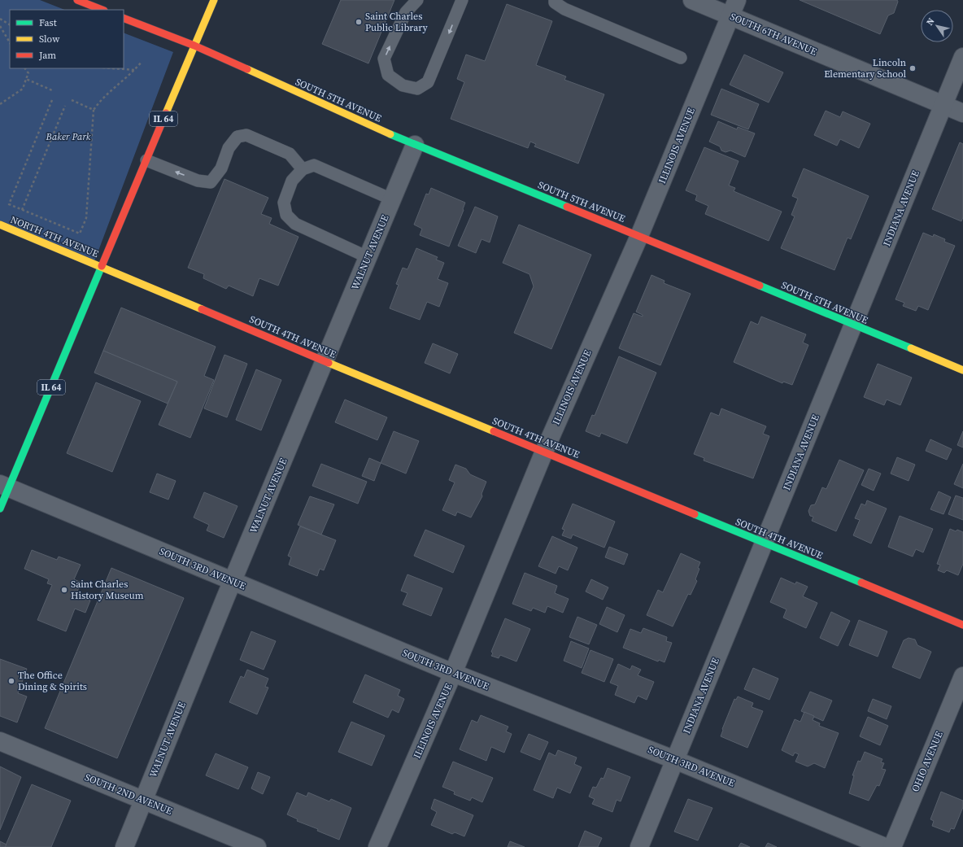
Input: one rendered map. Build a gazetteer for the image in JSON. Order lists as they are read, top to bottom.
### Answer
{
  "streets": {
    "main road": [
      "SOUTH 5TH AVENUE",
      "IL 64",
      "NORTH 4TH AVENUE",
      "SOUTH 4TH AVENUE"
    ],
    "street": [
      "SOUTH 6TH AVENUE",
      "ILLINOIS AVENUE",
      "INDIANA AVENUE",
      "WALNUT AVENUE",
      "SOUTH 3RD AVENUE",
      "OHIO AVENUE",
      "SOUTH 2ND AVENUE"
    ]
  },
  "crossings": [
    ["SOUTH 6TH AVENUE", "ILLINOIS AVENUE"],
    ["SOUTH 6TH AVENUE", "INDIANA AVENUE"],
    ["SOUTH 5TH AVENUE", "IL 64"],
    ["SOUTH 5TH AVENUE", "ILLINOIS AVENUE"],
    ["SOUTH 5TH AVENUE", "INDIANA AVENUE"],
    ["SOUTH 5TH AVENUE", "WALNUT AVENUE"],
    ["IL 64", "NORTH 4TH AVENUE"],
    ["IL 64", "SOUTH 4TH AVENUE"],
    ["IL 64", "SOUTH 3RD AVENUE"],
    ["ILLINOIS AVENUE", "SOUTH 4TH AVENUE"],
    ["ILLINOIS AVENUE", "SOUTH 3RD AVENUE"],
    ["INDIANA AVENUE", "SOUTH 4TH AVENUE"],
    ["INDIANA AVENUE", "SOUTH 3RD AVENUE"],
    ["NORTH 4TH AVENUE", "SOUTH 4TH AVENUE"],
    ["WALNUT AVENUE", "SOUTH 4TH AVENUE"],
    ["WALNUT AVENUE", "SOUTH 3RD AVENUE"],
    ["WALNUT AVENUE", "SOUTH 2ND AVENUE"]
  ],
  "parks": ["Baker Park"],
  "places": [
    "Saint Charles Public Library",
    "Lincoln Elementary School",
    "Saint Charles History Museum",
    "The Office Dining & Spirits"
  ],
  "legend": ["Fast", "Slow", "Jam"],
  "north": "top left"
}
